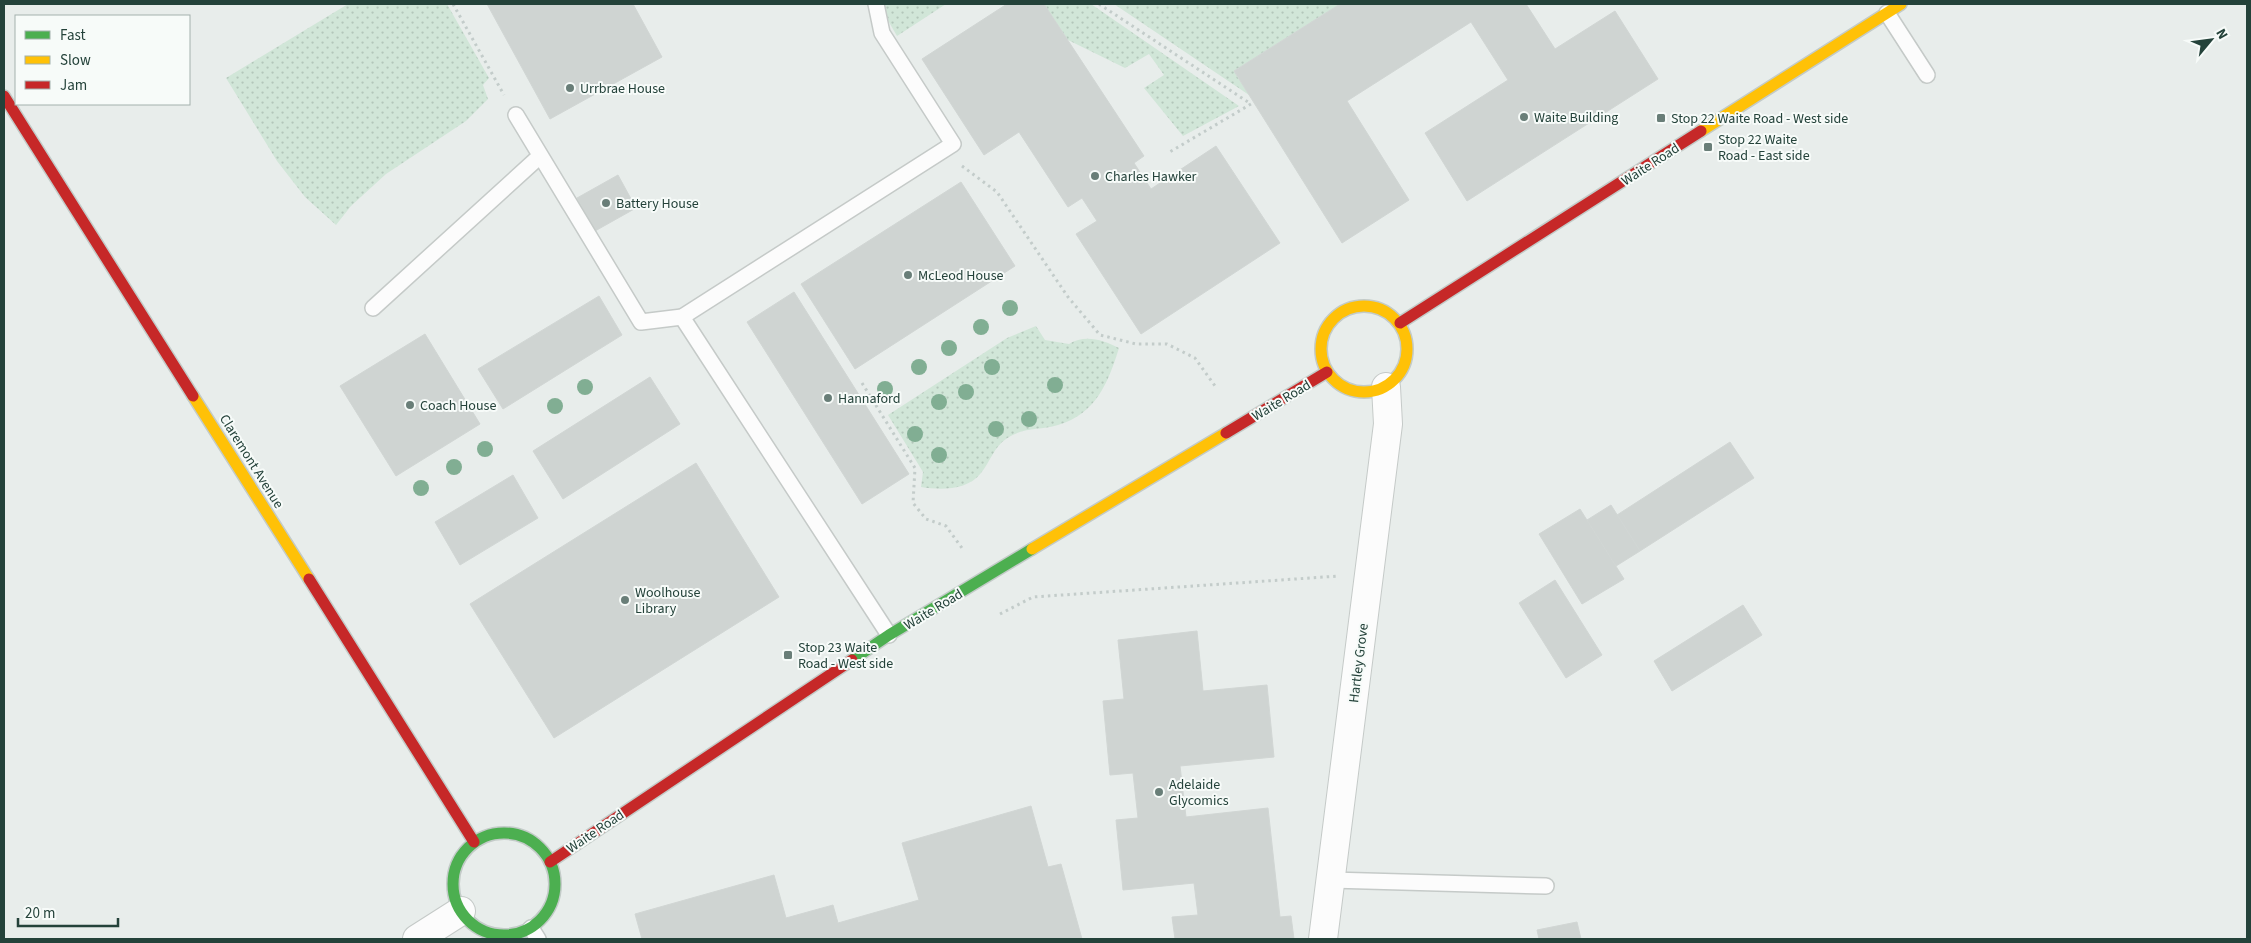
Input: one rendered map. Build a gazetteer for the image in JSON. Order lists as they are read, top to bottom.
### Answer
{
  "streets": {
    "street": ["Waite Road", "Claremont Avenue", "Hartley Grove"]
  },
  "crossings": [
    ["Waite Road", "Claremont Avenue"],
    ["Waite Road", "Hartley Grove"]
  ],
  "places": {
    "other": [
      "Urrbrae House",
      "Waite Building",
      "Charles Hawker",
      "Battery House",
      "McLeod House",
      "Hannaford",
      "Coach House",
      "Woolhouse Library",
      "Adelaide Glycomics"
    ],
    "transit": ["Stop 22 Waite Road - West side", "Stop 22 Waite Road - East side", "Stop 23 Waite Road - West side"]
  },
  "legend": ["Fast", "Slow", "Jam"],
  "scale_bar": "20 m",
  "north": "top right"
}
